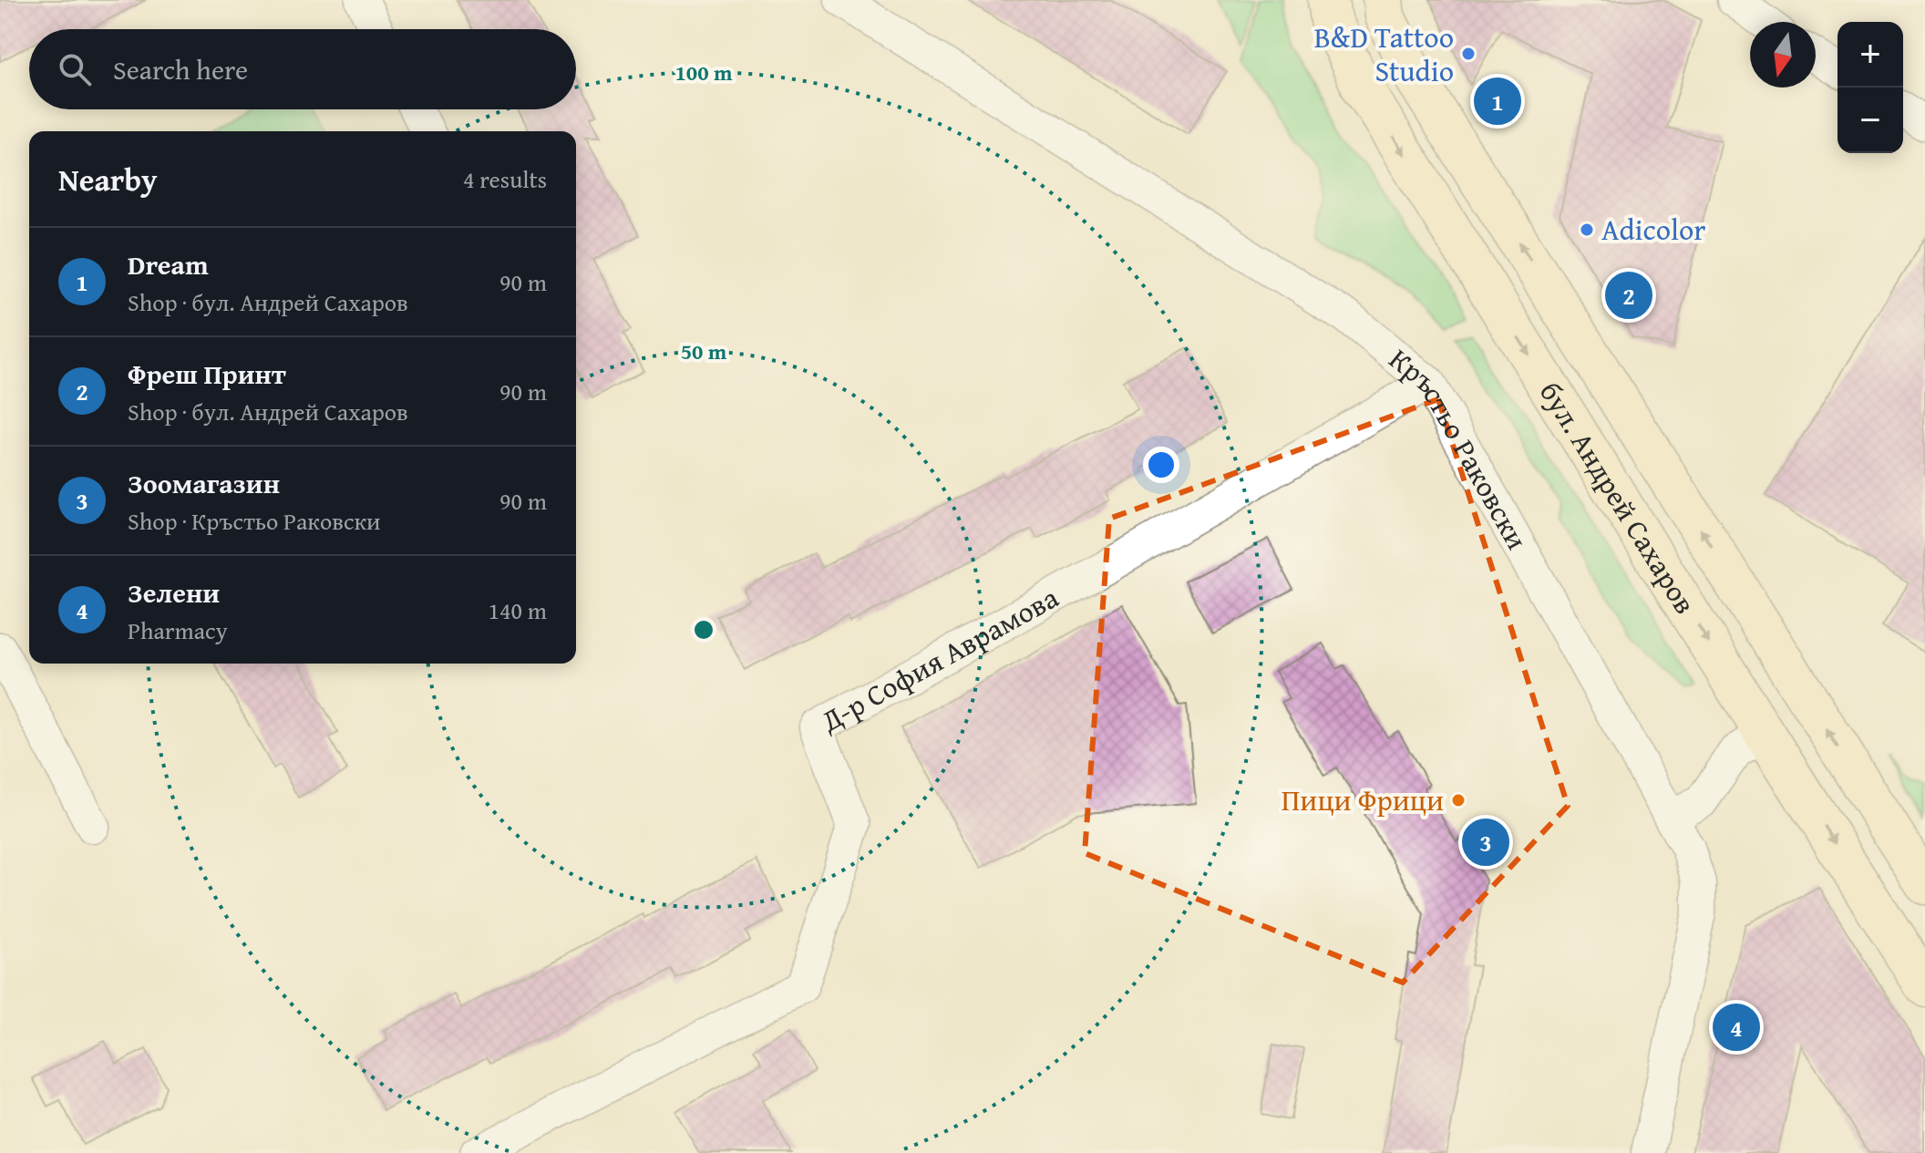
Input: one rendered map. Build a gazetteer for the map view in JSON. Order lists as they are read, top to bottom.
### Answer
{
  "streets": {
    "main road": ["бул. Андрей Сахаров"],
    "street": ["Кръстьо Раковски", "Д-р София Аврамова"]
  },
  "crossings": [
    ["Кръстьо Раковски", "Д-р София Аврамова"]
  ],
  "places": ["B&D Tattoo Studio", "Adicolor", "Пици Фрици"],
  "north": "bottom",
  "page": {
    "map_buttons": ["+", "−"],
    "search": "Search here",
    "pins": [
      "1",
      "2",
      "3",
      "4"
    ],
    "heading": ["Nearby", "4 results"],
    "list": [
      {
        "mark": "1",
        "name": "Dream",
        "note": "Shop · бул. Андрей Сахаров",
        "value": "90 m"
      },
      {
        "mark": "2",
        "name": "Фреш Принт",
        "note": "Shop · бул. Андрей Сахаров",
        "value": "90 m"
      },
      {
        "mark": "3",
        "name": "Зоомагазин",
        "note": "Shop · Кръстьо Раковски",
        "value": "90 m"
      },
      {
        "mark": "4",
        "name": "Зелени",
        "note": "Pharmacy",
        "value": "140 m"
      }
    ]
  },
  "rings": ["100 m", "50 m"]
}
